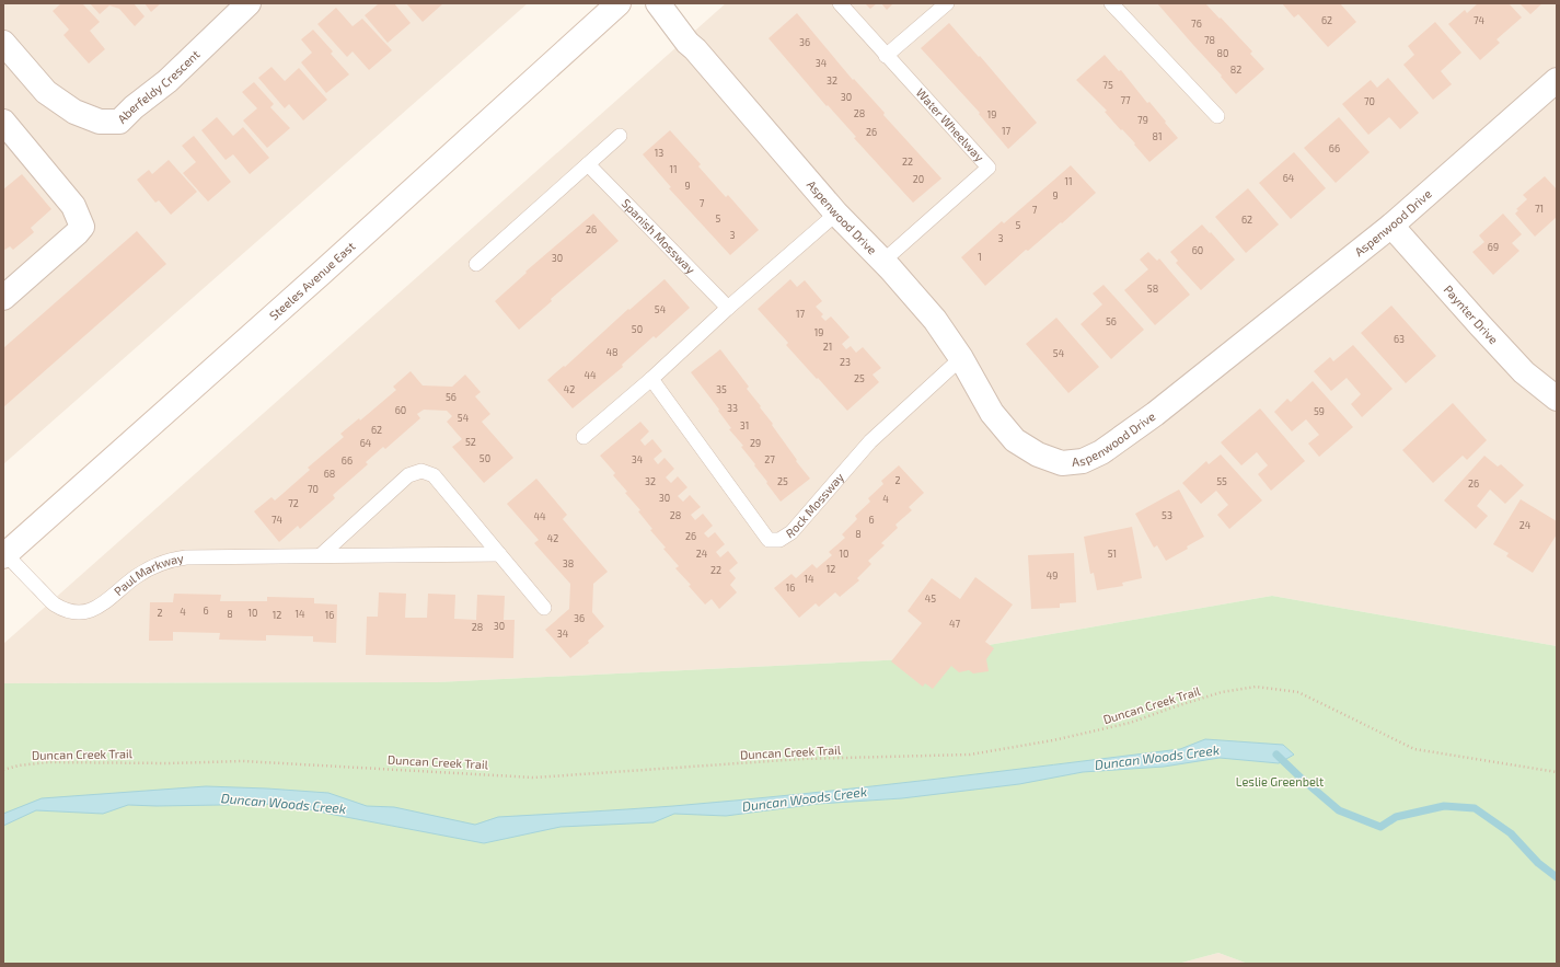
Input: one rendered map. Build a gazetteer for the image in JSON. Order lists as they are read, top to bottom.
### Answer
{
  "streets": {
    "street": [
      "Aberfeldy Crescent",
      "Aspenwood Drive",
      "Steeles Avenue East",
      "Paynter Drive"
    ],
    "lane": [
      "Water Wheelway",
      "Spanish Mossway",
      "Rock Mossway",
      "Paul Markway"
    ],
    "path": ["Duncan Creek Trail"]
  },
  "crossings": [
    ["Water Wheelway", "Aspenwood Drive"],
    ["Aspenwood Drive", "Paynter Drive"],
    ["Aspenwood Drive", "Rock Mossway"],
    ["Steeles Avenue East", "Paul Markway"]
  ],
  "water": ["Duncan Woods Creek"],
  "parks": ["Leslie Greenbelt"],
  "house_numbers": [
    "62",
    "74",
    "76",
    "78",
    "36",
    "80",
    "34",
    "82",
    "32",
    "75",
    "30",
    "77",
    "70",
    "28",
    "19",
    "79",
    "17",
    "26",
    "81",
    "66",
    "13",
    "22",
    "11",
    "64",
    "20",
    "11",
    "9",
    "9",
    "7",
    "71",
    "7",
    "5",
    "62",
    "5",
    "26",
    "3",
    "3",
    "69",
    "60",
    "1",
    "30",
    "58",
    "54",
    "17",
    "56",
    "50",
    "19",
    "63",
    "21",
    "48",
    "54",
    "23",
    "44",
    "25",
    "42",
    "35",
    "56",
    "33",
    "60",
    "59",
    "54",
    "31",
    "62",
    "52",
    "64",
    "29",
    "50",
    "34",
    "27",
    "66",
    "68",
    "2",
    "32",
    "25",
    "55",
    "26",
    "70",
    "30",
    "4",
    "72",
    "28",
    "53",
    "44",
    "74",
    "6",
    "24",
    "8",
    "26",
    "42",
    "24",
    "10",
    "51",
    "38",
    "12",
    "22",
    "49",
    "14",
    "16",
    "45",
    "6",
    "4",
    "2",
    "10",
    "8",
    "14",
    "12",
    "16",
    "36",
    "47",
    "30",
    "28",
    "34"
  ]
}
